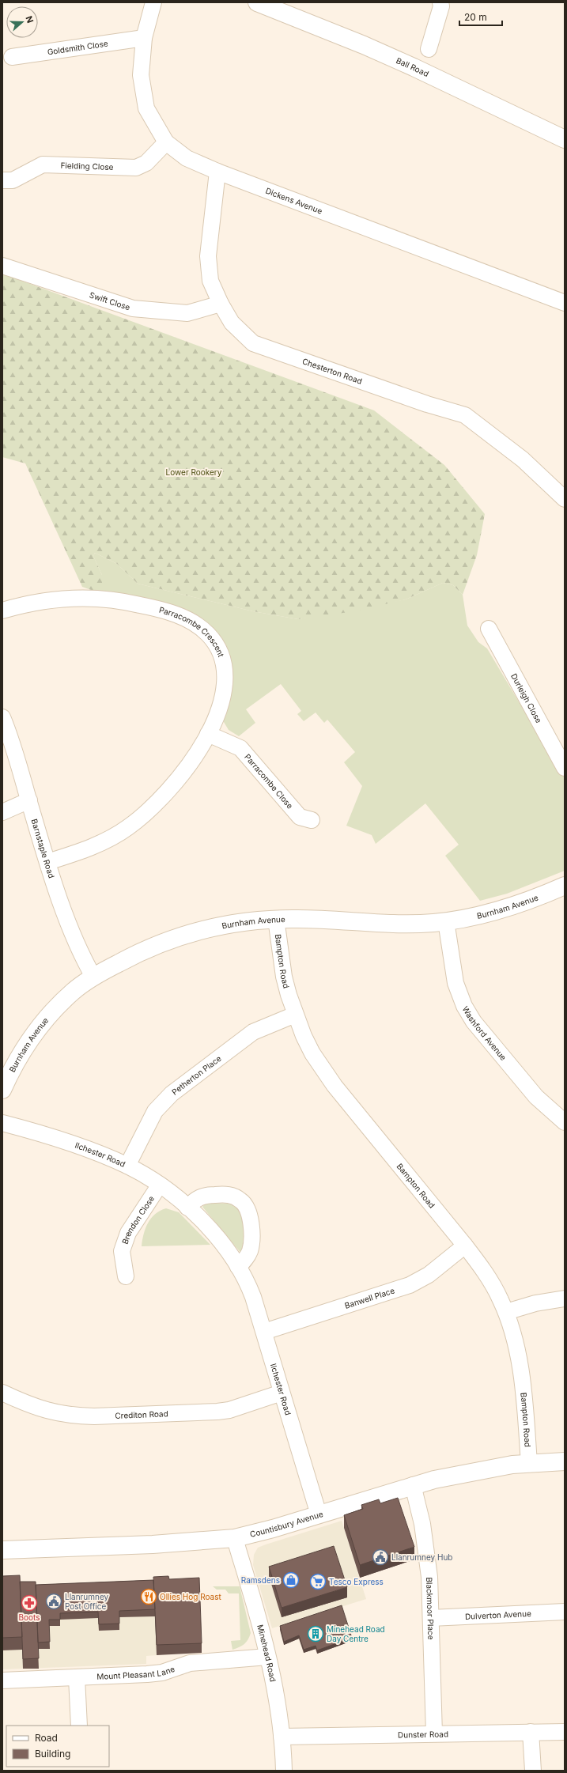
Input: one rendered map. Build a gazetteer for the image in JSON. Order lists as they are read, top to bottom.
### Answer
{
  "streets": {
    "street": [
      "Goldsmith Close",
      "Ball Road",
      "Fielding Close",
      "Dickens Avenue",
      "Swift Close",
      "Chesterton Road",
      "Parracombe Crescent",
      "Durleigh Close",
      "Parracombe Close",
      "Barnstaple Road",
      "Burnham Avenue",
      "Bampton Road",
      "Washford Avenue",
      "Petherton Place",
      "Ilchester Road",
      "Brendon Close",
      "Banwell Place",
      "Crediton Road",
      "Countisbury Avenue",
      "Blackmoor Place",
      "Dulverton Avenue",
      "Minehead Road",
      "Mount Pleasant Lane",
      "Dunster Road"
    ]
  },
  "crossings": [
    ["Goldsmith Close", "Dickens Avenue"],
    ["Fielding Close", "Dickens Avenue"],
    ["Dickens Avenue", "Chesterton Road"],
    ["Swift Close", "Chesterton Road"],
    ["Parracombe Crescent", "Parracombe Close"],
    ["Parracombe Crescent", "Barnstaple Road"],
    ["Barnstaple Road", "Burnham Avenue"],
    ["Burnham Avenue", "Bampton Road"],
    ["Burnham Avenue", "Washford Avenue"],
    ["Bampton Road", "Petherton Place"],
    ["Bampton Road", "Banwell Place"],
    ["Bampton Road", "Countisbury Avenue"],
    ["Petherton Place", "Ilchester Road"],
    ["Ilchester Road", "Brendon Close"],
    ["Ilchester Road", "Banwell Place"],
    ["Ilchester Road", "Crediton Road"],
    ["Ilchester Road", "Countisbury Avenue"],
    ["Countisbury Avenue", "Blackmoor Place"],
    ["Countisbury Avenue", "Minehead Road"],
    ["Blackmoor Place", "Dulverton Avenue"],
    ["Blackmoor Place", "Dunster Road"],
    ["Minehead Road", "Mount Pleasant Lane"],
    ["Minehead Road", "Dunster Road"]
  ],
  "parks": ["Lower Rookery"],
  "places": {
    "public building": ["Llanrumney Hub", "Llanrumney Post Office"],
    "shop": ["Ramsdens"],
    "supermarket": ["Tesco Express"],
    "restaurant": ["Ollies Hog Roast"],
    "pharmacy": ["Boots"],
    "building": ["Minehead Road Day Centre"]
  },
  "legend": ["Road", "Building"],
  "scale_bar": "20 m",
  "north": "right"
}
